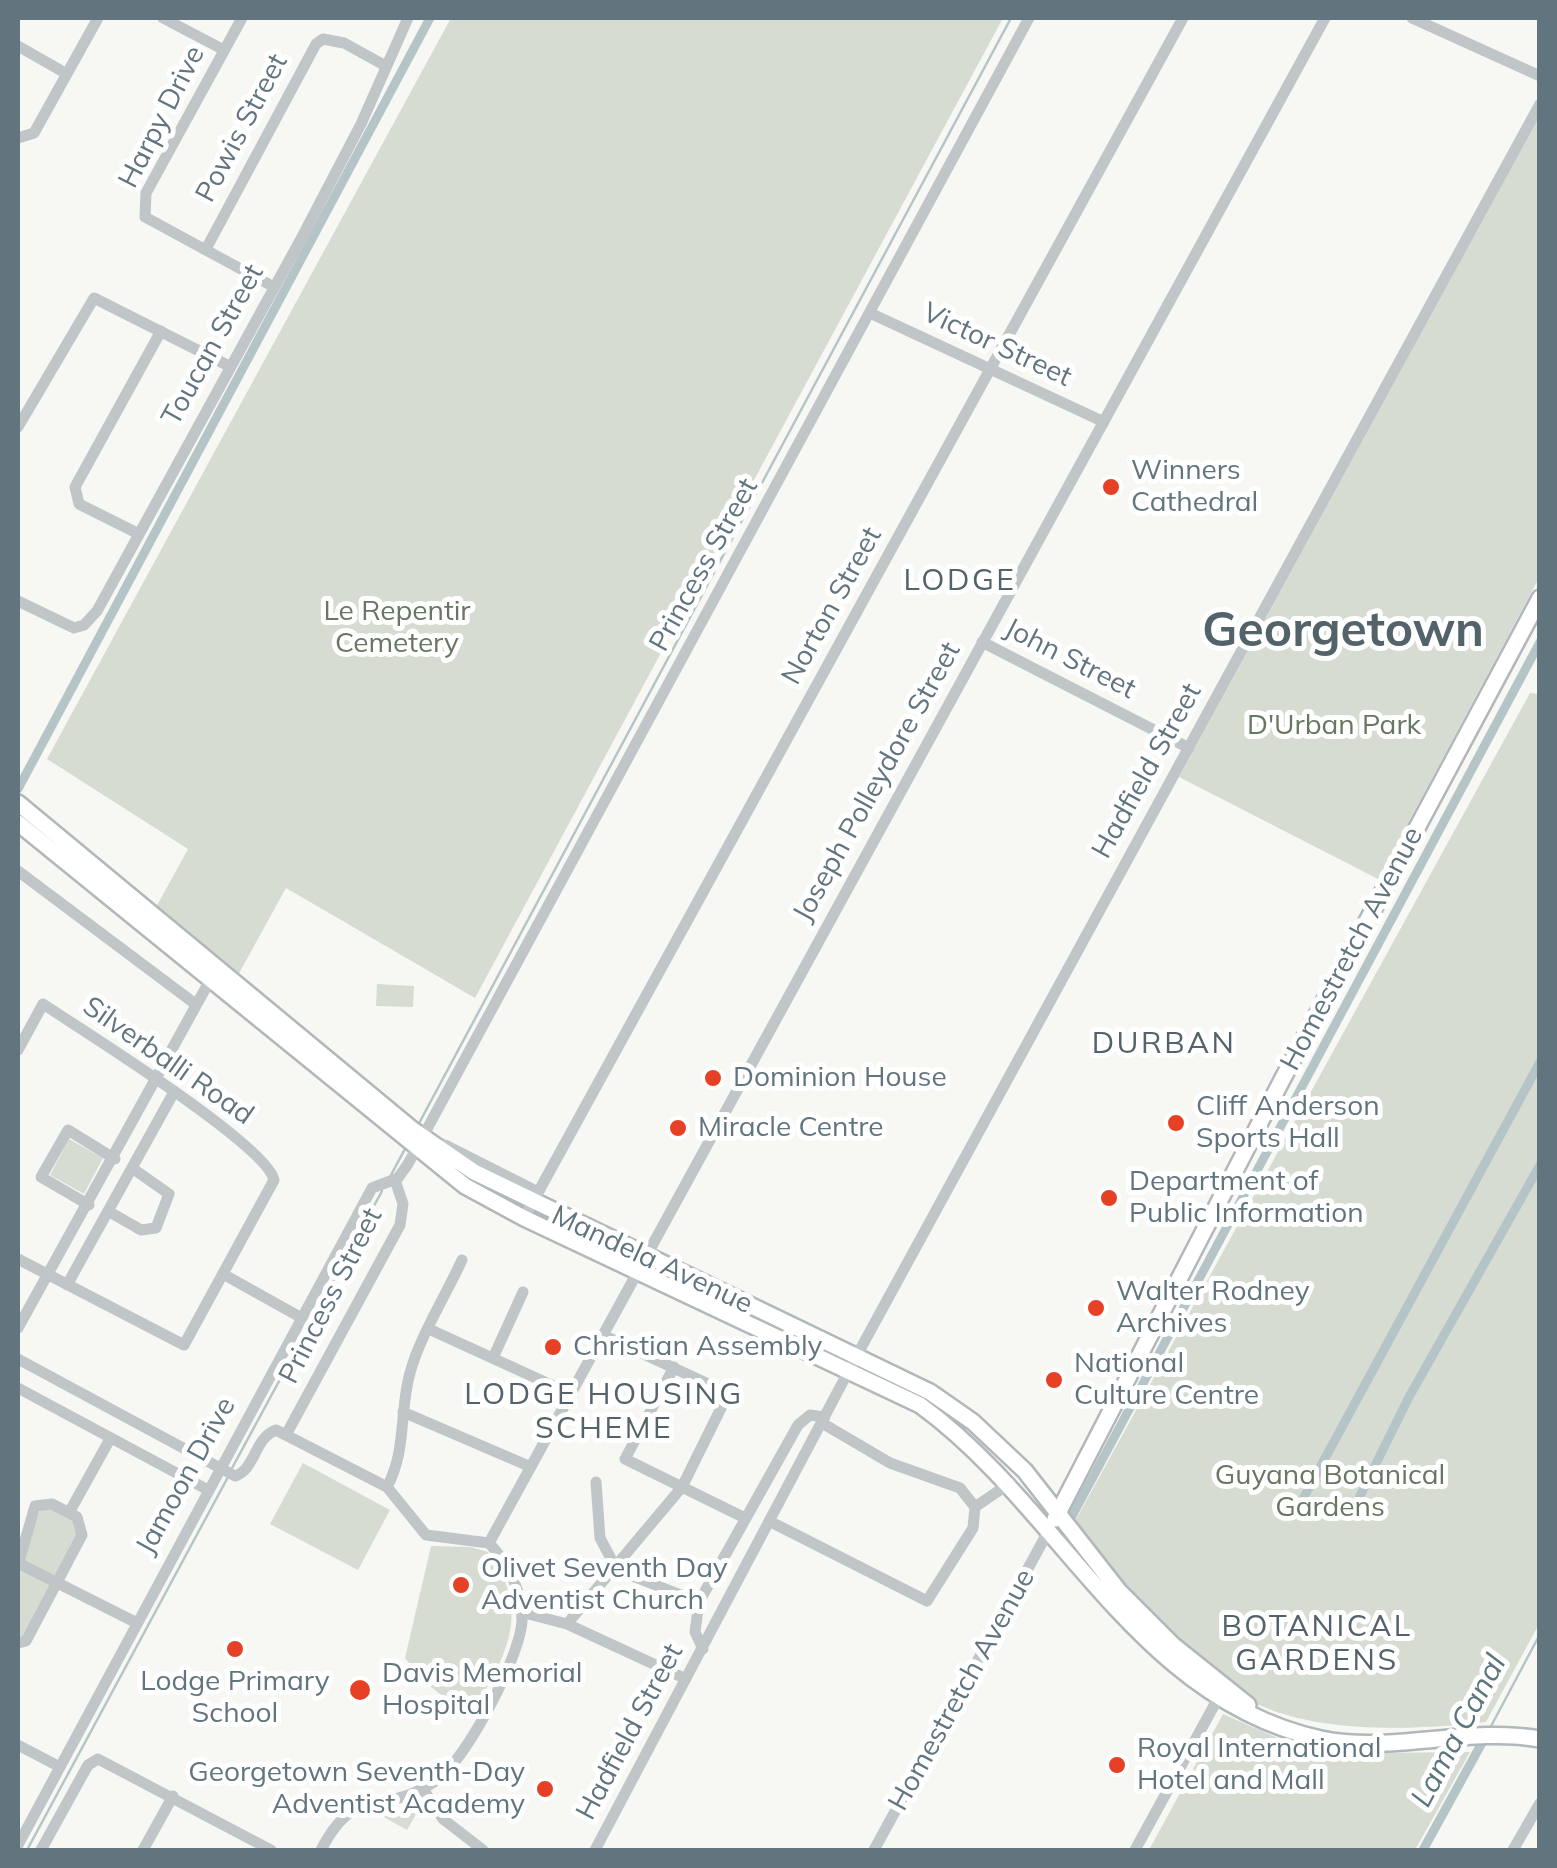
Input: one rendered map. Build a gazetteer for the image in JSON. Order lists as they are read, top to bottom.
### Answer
{
  "streets": {
    "main road": ["Homestretch Avenue", "Mandela Avenue"],
    "street": [
      "Harpy Drive",
      "Powis Street",
      "Toucan Street",
      "Victor Street",
      "Princess Street",
      "Norton Street",
      "John Street",
      "Hadfield Street",
      "Joseph Polleydore Street",
      "Silverballi Road",
      "Jamoon Drive"
    ]
  },
  "crossings": [
    ["Harpy Drive", "Powis Street"],
    ["Harpy Drive", "Toucan Street"],
    ["Powis Street", "Toucan Street"],
    ["Victor Street", "Princess Street"],
    ["Victor Street", "Norton Street"],
    ["Victor Street", "Joseph Polleydore Street"],
    ["Princess Street", "Mandela Avenue"],
    ["Princess Street", "Jamoon Drive"],
    ["Norton Street", "Mandela Avenue"],
    ["John Street", "Hadfield Street"],
    ["John Street", "Joseph Polleydore Street"],
    ["Hadfield Street", "Mandela Avenue"],
    ["Joseph Polleydore Street", "Mandela Avenue"],
    ["Homestretch Avenue", "Mandela Avenue"]
  ],
  "districts": [
    "LODGE",
    "Georgetown",
    "DURBAN",
    "LODGE HOUSING SCHEME",
    "BOTANICAL GARDENS"
  ],
  "water": ["Lama Canal"],
  "parks": ["Le Repentir Cemetery", "D'Urban Park", "Guyana Botanical Gardens"],
  "places": [
    "Winners Cathedral",
    "Dominion House",
    "Cliff Anderson Sports Hall",
    "Miracle Centre",
    "Department of Public Information",
    "Walter Rodney Archives",
    "Christian Assembly",
    "National Culture Centre",
    "Olivet Seventh Day Adventist Church",
    "Lodge Primary School",
    "Davis Memorial Hospital",
    "Royal International Hotel and Mall",
    "Georgetown Seventh-Day Adventist Academy"
  ]
}
